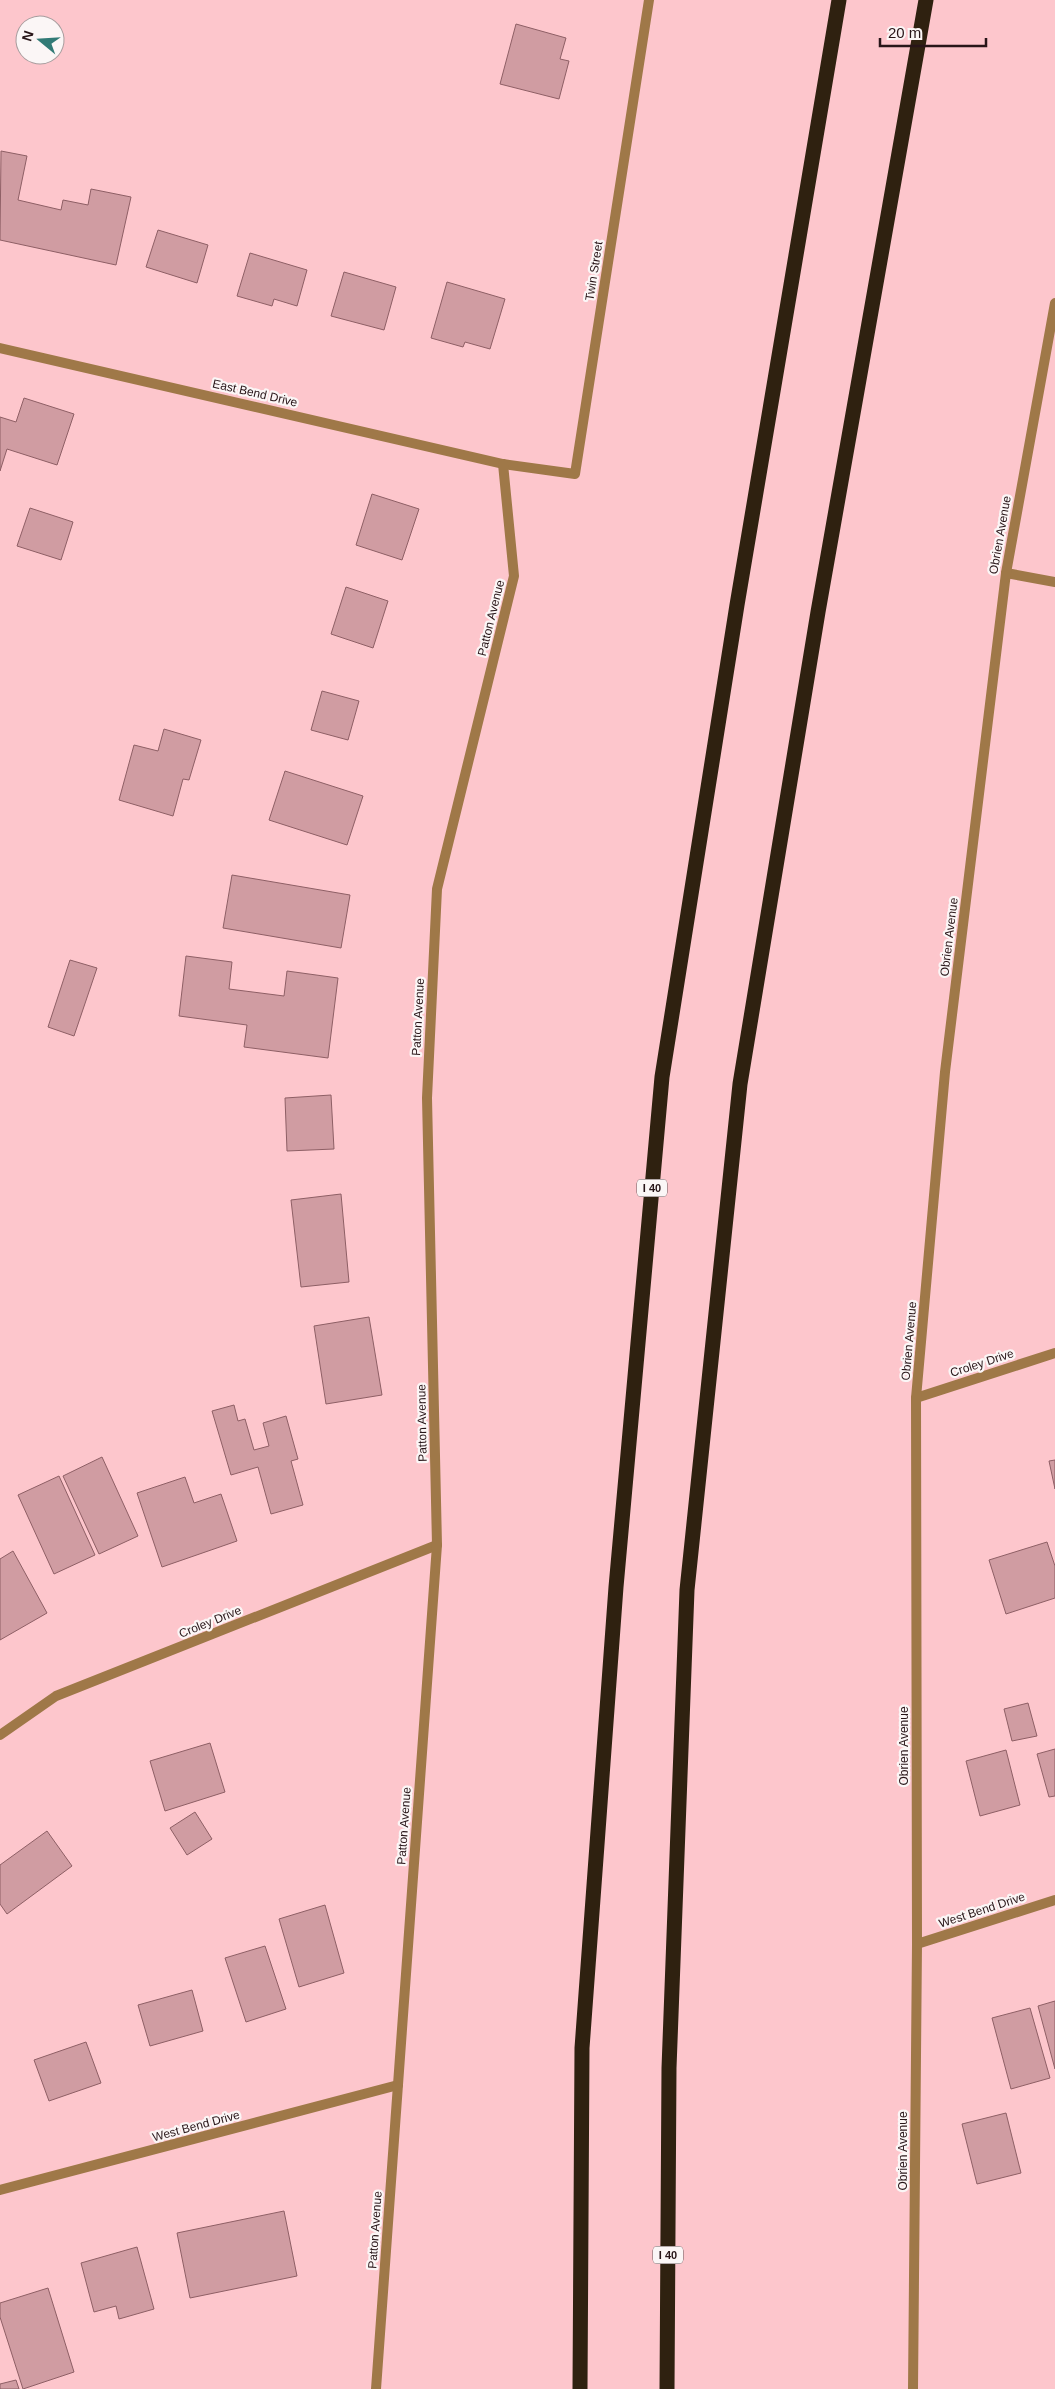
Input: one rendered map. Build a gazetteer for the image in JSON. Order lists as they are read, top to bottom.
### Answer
{
  "streets": {
    "highway": ["I 40"],
    "street": [
      "Twin Street",
      "East Bend Drive",
      "Obrien Avenue",
      "Patton Avenue",
      "Croley Drive",
      "West Bend Drive"
    ]
  },
  "crossings": [
    ["Twin Street", "East Bend Drive"],
    ["Twin Street", "Patton Avenue"],
    ["East Bend Drive", "Patton Avenue"],
    ["Obrien Avenue", "Croley Drive"],
    ["Obrien Avenue", "West Bend Drive"],
    ["Patton Avenue", "Croley Drive"],
    ["Patton Avenue", "West Bend Drive"]
  ],
  "scale_bar": "20 m",
  "north": "left"
}
